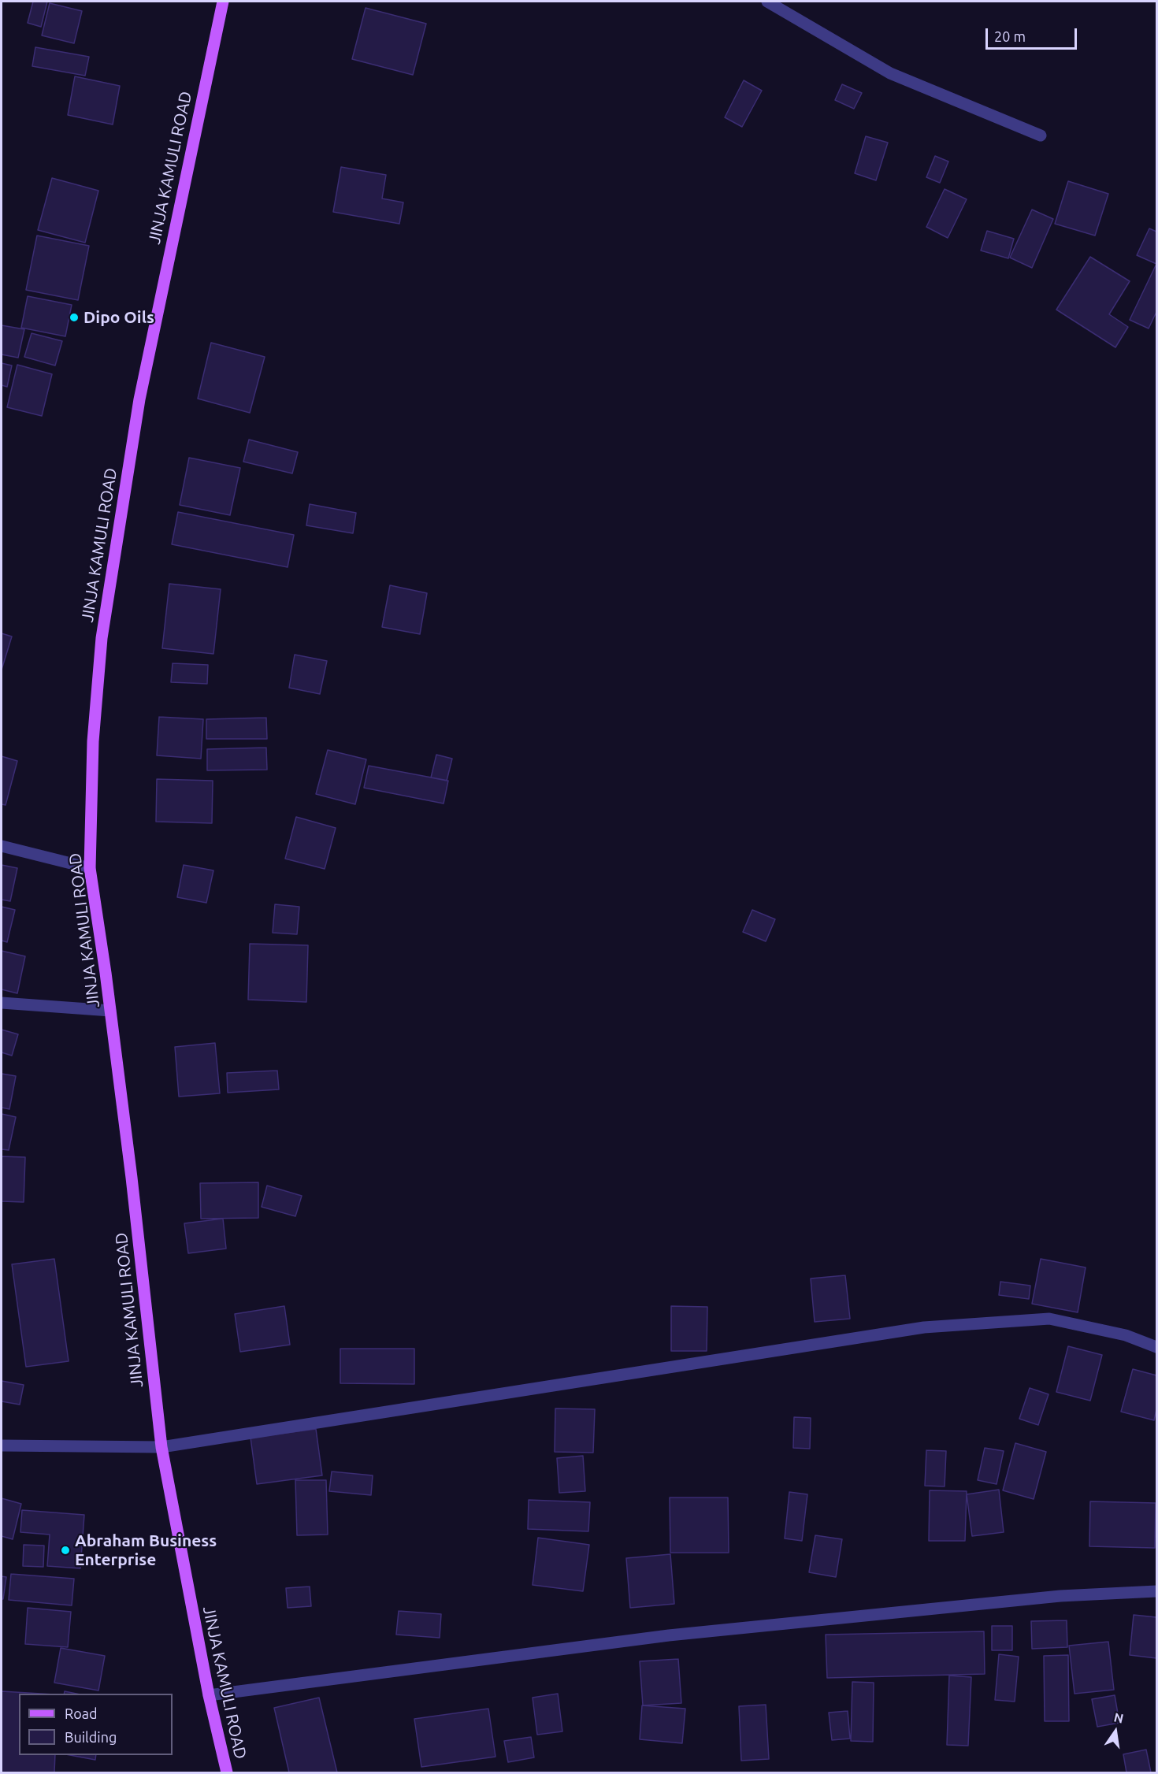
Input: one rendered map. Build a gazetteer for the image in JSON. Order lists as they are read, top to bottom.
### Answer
{
  "streets": {
    "main road": ["JINJA KAMULI ROAD"]
  },
  "places": ["Dipo Oils", "Abraham Business Enterprise"],
  "legend": ["Road", "Building"],
  "scale_bar": "20 m",
  "north": "top"
}
